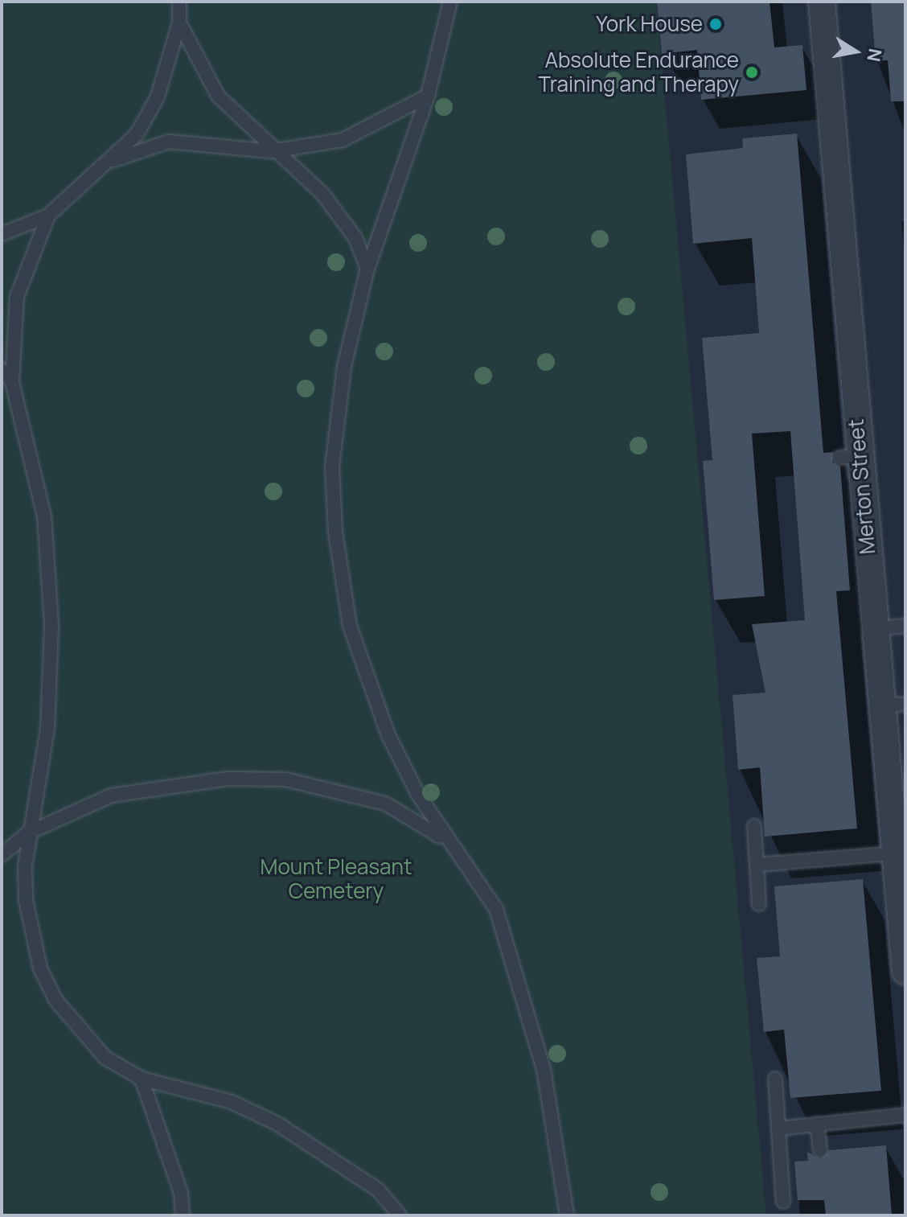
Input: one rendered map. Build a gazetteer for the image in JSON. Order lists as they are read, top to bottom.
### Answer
{
  "streets": {
    "street": ["Merton Street"]
  },
  "parks": ["Mount Pleasant Cemetery"],
  "places": ["York House", "Absolute Endurance Training and Therapy"],
  "north": "right"
}
